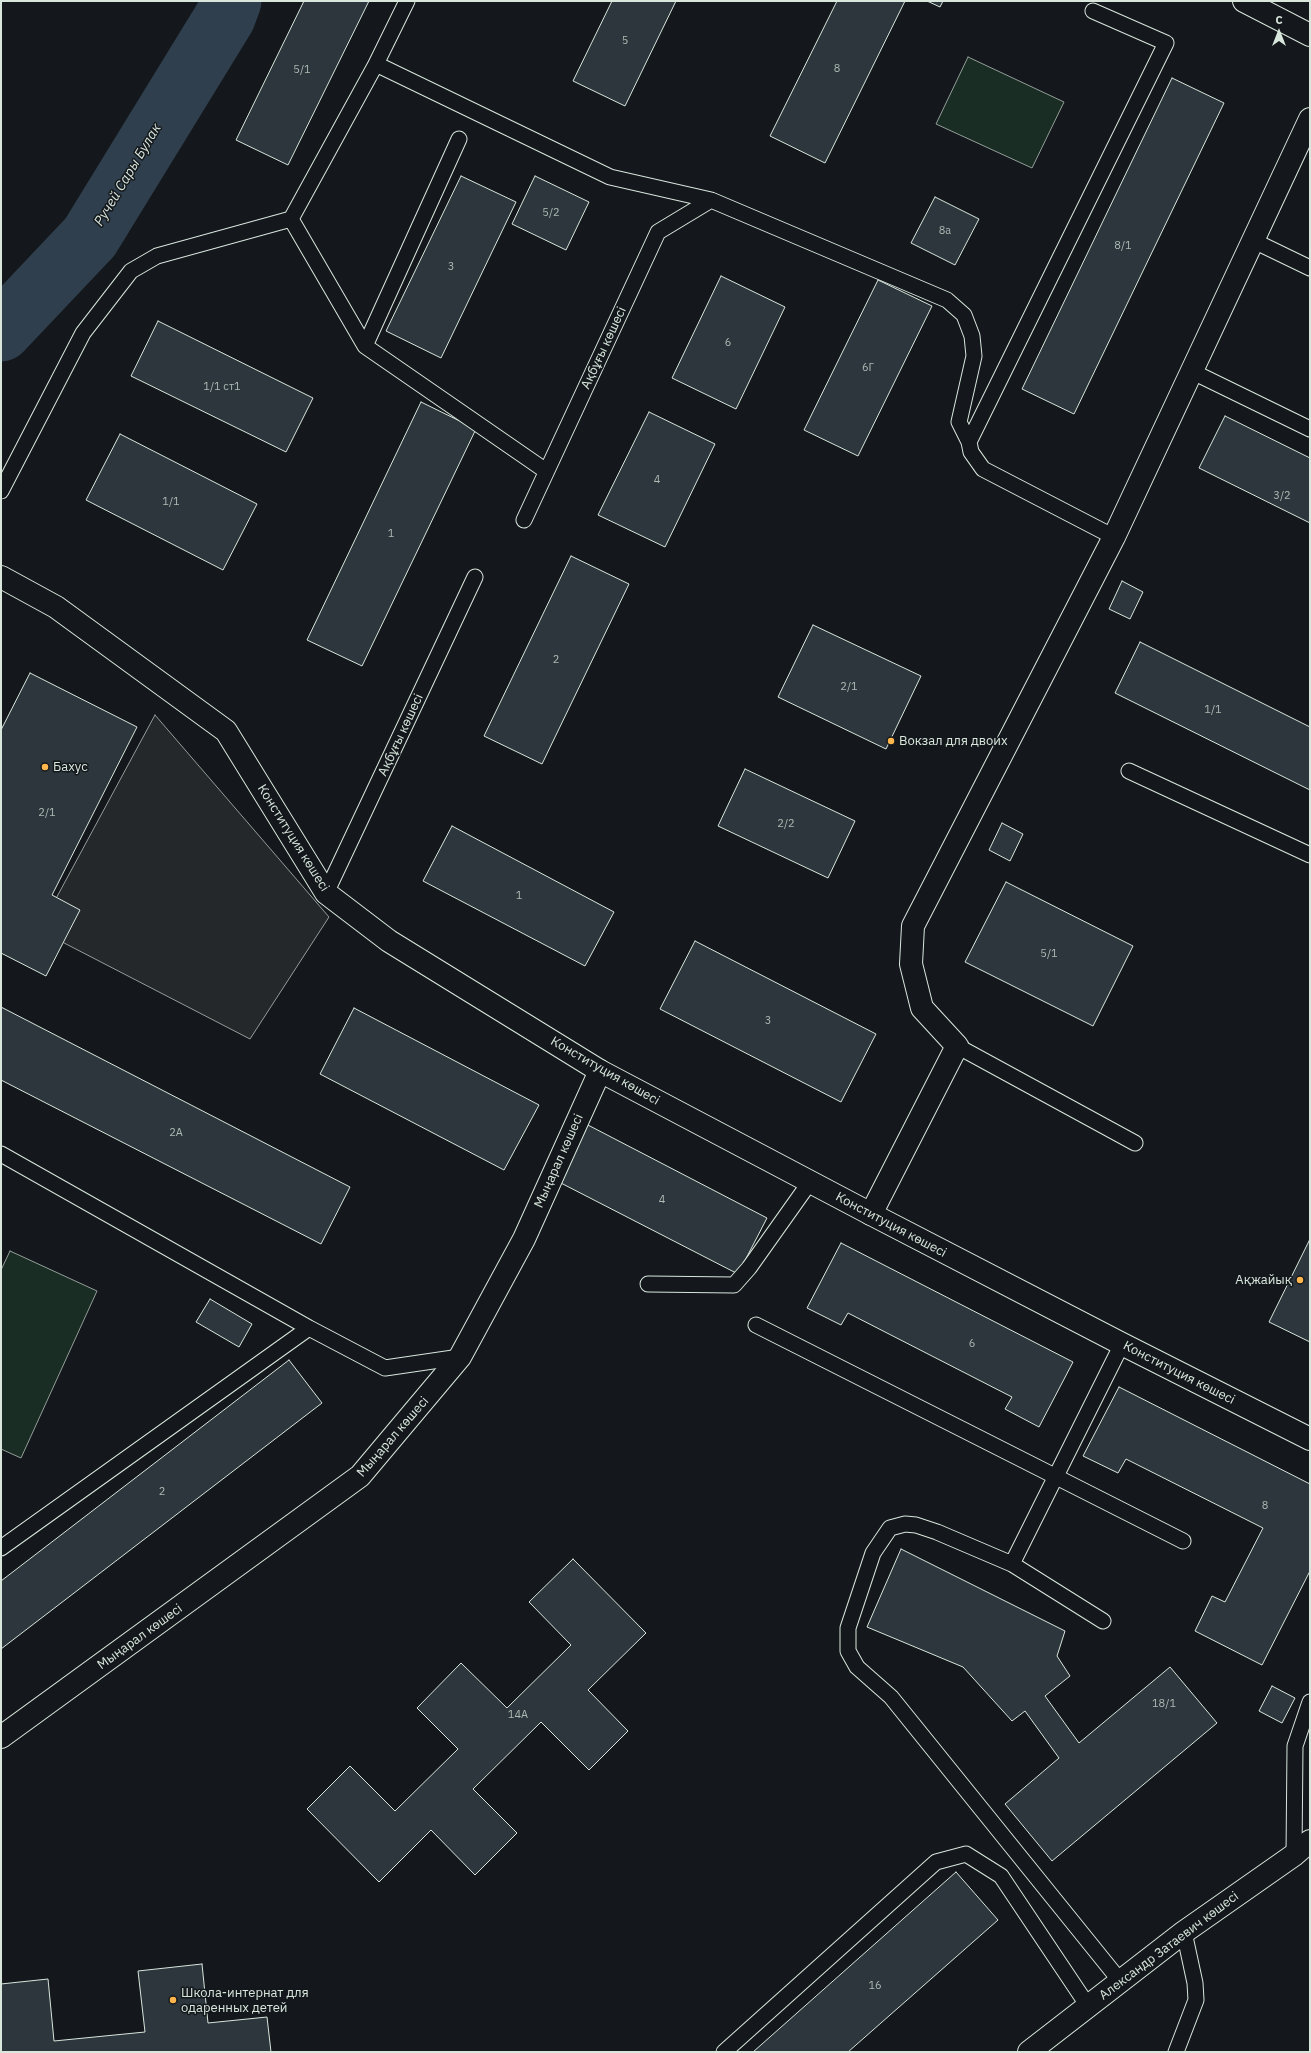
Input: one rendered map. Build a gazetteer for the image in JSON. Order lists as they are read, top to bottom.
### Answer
{
  "streets": {
    "street": ["Конституция көшесі", "Мыңарал көшесі", "Александр Затаевич көшесі"],
    "lane": ["Ақбұғы көшесі"]
  },
  "crossings": [
    ["Ақбұғы көшесі", "Конституция көшесі"],
    ["Конституция көшесі", "Мыңарал көшесі"]
  ],
  "water": ["Ручей Сары Булак"],
  "places": [
    "Вокзал для двоих",
    "Бахус",
    "Ақжайық",
    "Школа-интернат для одаренных детей"
  ],
  "house_numbers": [
    "5",
    "8",
    "5/1",
    "5/2",
    "8а",
    "8/1",
    "3",
    "6",
    "6Г",
    "1/1 ст1",
    "4",
    "3/2",
    "1/1",
    "1",
    "2",
    "2/1",
    "1/1",
    "2/1",
    "2/2",
    "1",
    "5/1",
    "3",
    "2А",
    "4",
    "6",
    "2",
    "8",
    "18/1",
    "14А",
    "16"
  ],
  "north": "top"
}
